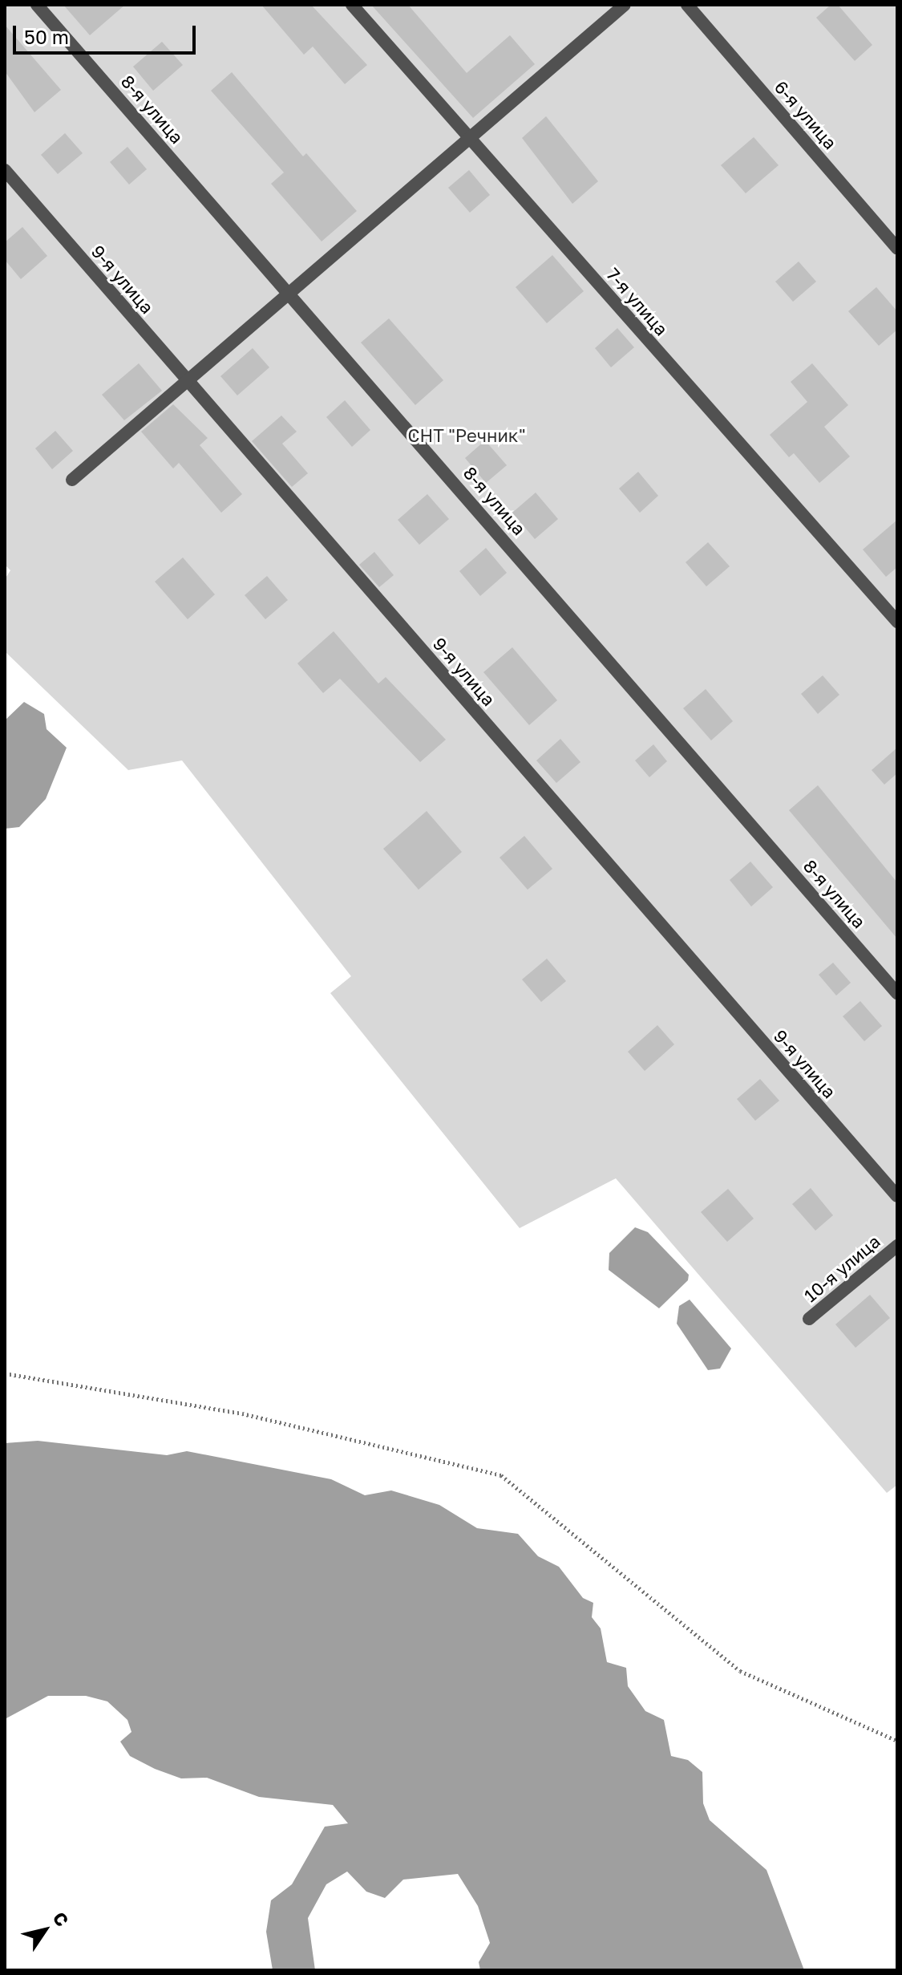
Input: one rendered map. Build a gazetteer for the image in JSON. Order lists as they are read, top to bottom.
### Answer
{
  "streets": {
    "street": [
      "8-я улица",
      "6-я улица",
      "9-я улица",
      "7-я улица",
      "10-я улица"
    ]
  },
  "parks": ["СНТ \"Речник\""],
  "scale_bar": "50 m",
  "north": "top right"
}
